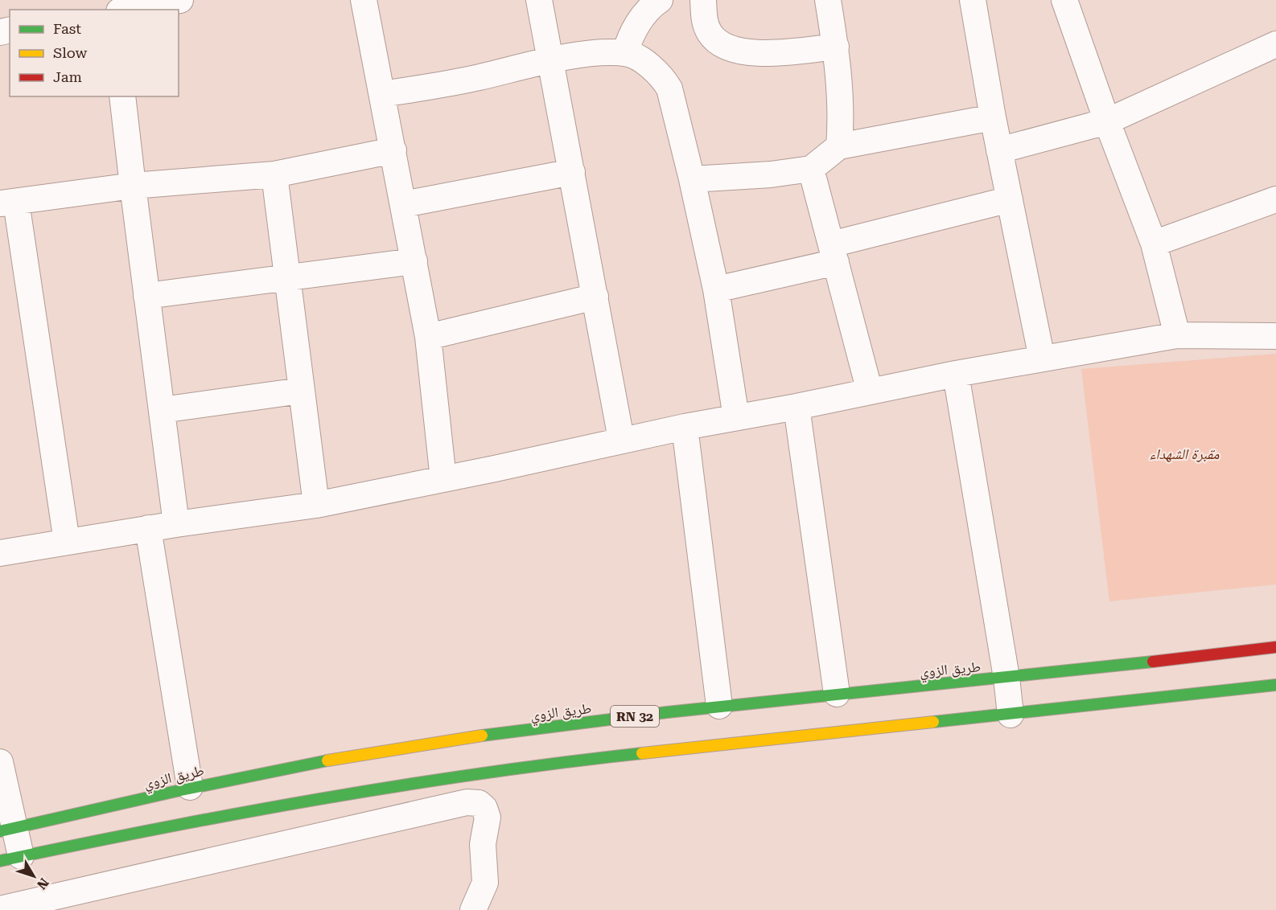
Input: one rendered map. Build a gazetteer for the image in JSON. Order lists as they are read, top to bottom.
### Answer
{
  "streets": {
    "main road": ["طريق الزوي", "RN 32"]
  },
  "parks": ["مقبرة الشهداء"],
  "legend": ["Fast", "Slow", "Jam"],
  "north": "bottom right"
}
